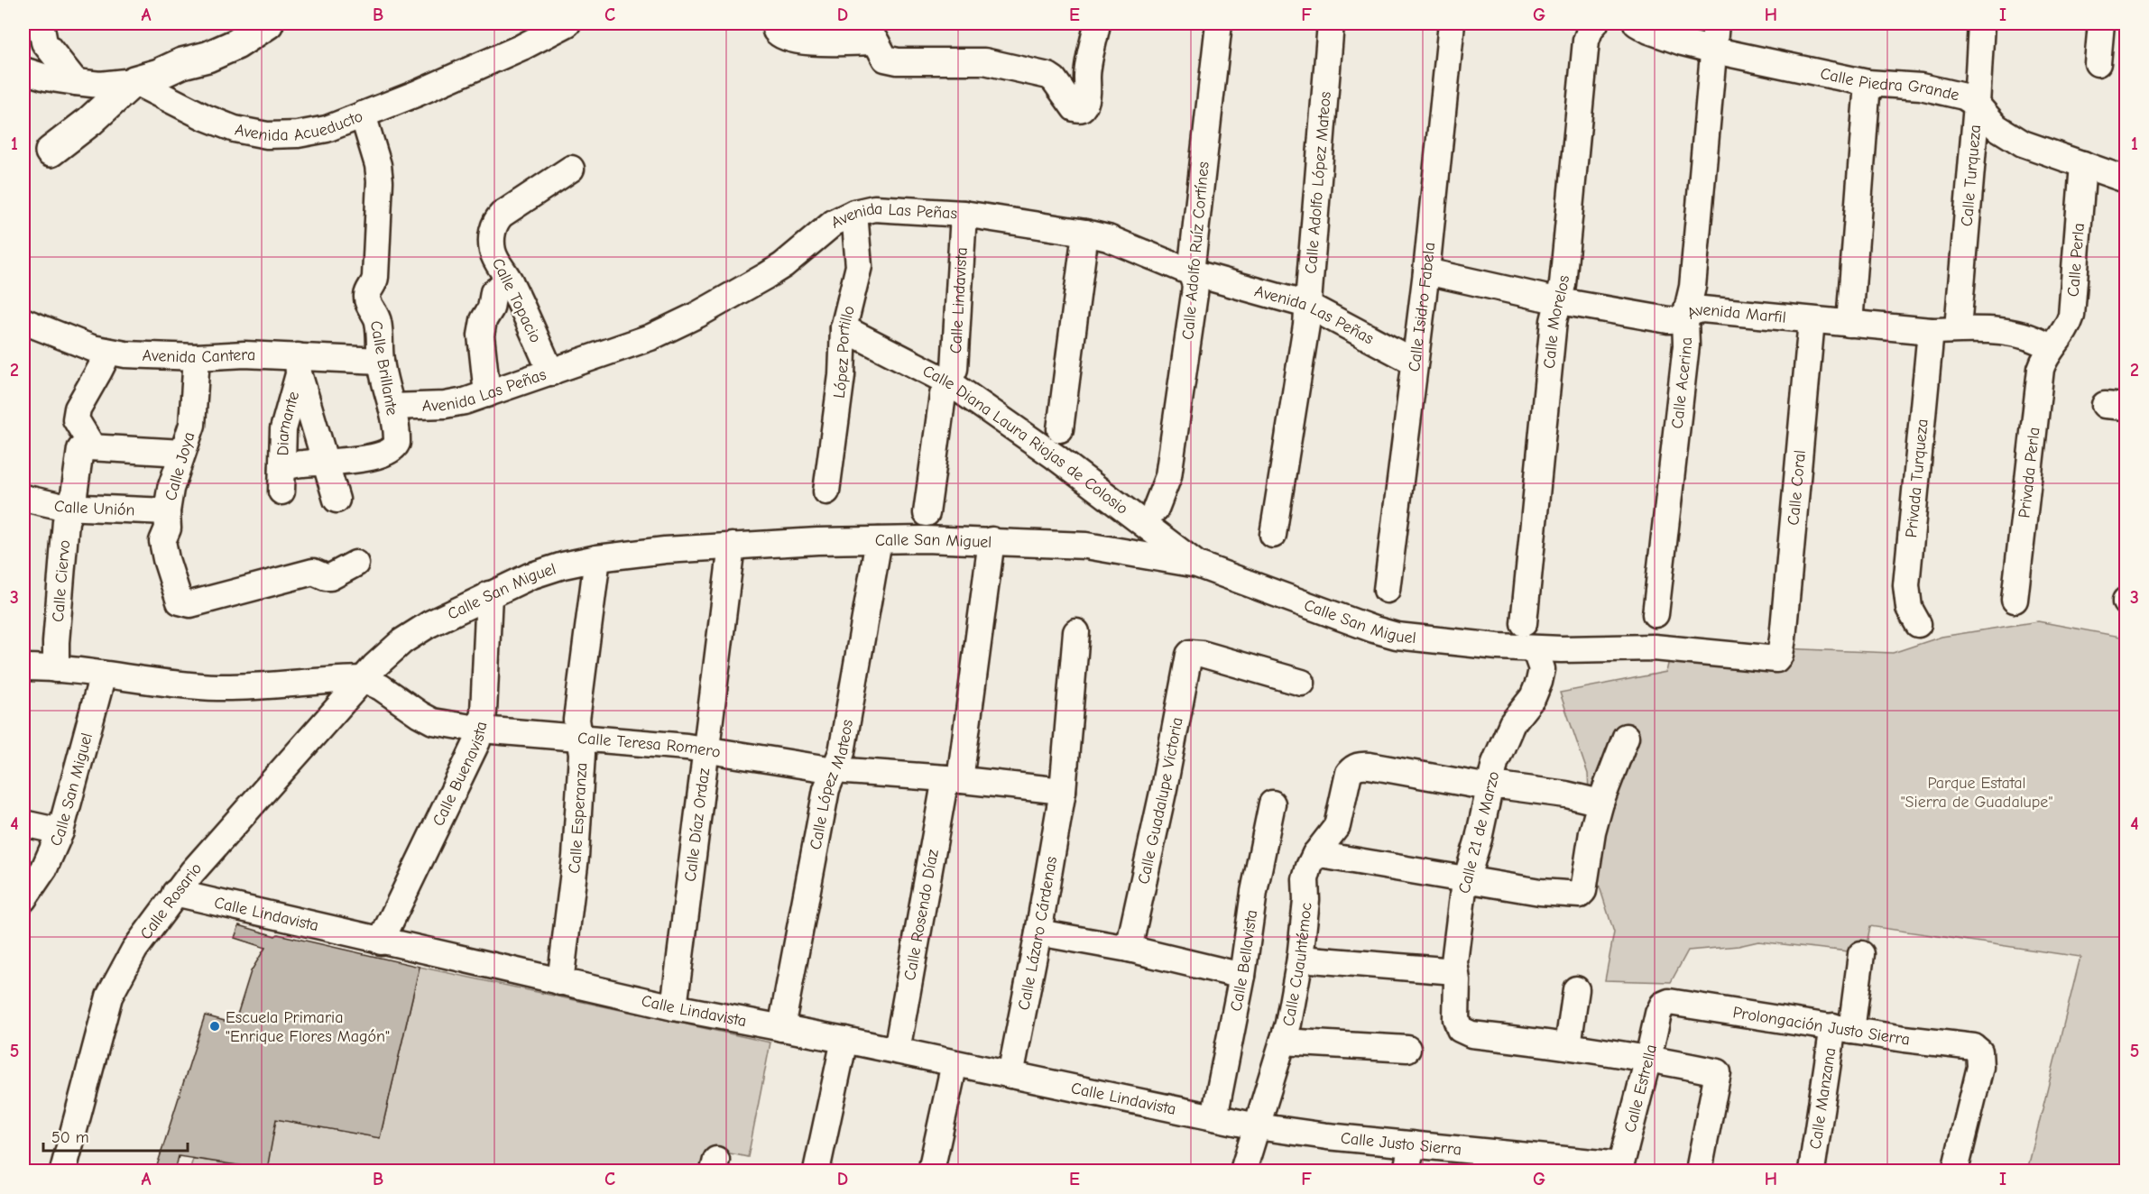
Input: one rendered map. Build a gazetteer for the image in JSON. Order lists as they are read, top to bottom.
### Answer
{
  "streets": {
    "street": [
      "Calle Piedra Grande",
      "Avenida Acueducto",
      "Calle Turqueza",
      "Calle Adolfo López Mateos",
      "Avenida Las Peñas",
      "Calle Adolfo Ruíz Cortínes",
      "Calle Perla",
      "Calle Topacio",
      "Calle Lindavista",
      "Calle Isidro Fabela",
      "Avenida Marfil",
      "Calle Morelos",
      "López Portillo",
      "Avenida Cantera",
      "Calle Brillante",
      "Calle Acerina",
      "Diamante",
      "Calle Diana Laura Riojas de Colosio",
      "Calle Joya",
      "Privada Perla",
      "Privada Turqueza",
      "Calle Coral",
      "Calle Unión",
      "Calle San Miguel",
      "Calle Ciervo",
      "Calle Teresa Romero",
      "Calle Buenavista",
      "Calle López Mateos",
      "Calle Guadalupe Victoria",
      "Calle Esperanza",
      "Calle Díaz Ordaz",
      "Calle 21 de Marzo",
      "Calle Rosario",
      "Calle Rosendo Díaz",
      "Calle Lázaro Cárdenas",
      "Calle Bellavista",
      "Calle Cuauhtémoc",
      "Prolongación Justo Sierra",
      "Calle Estrella",
      "Calle Manzana",
      "Calle Justo Sierra"
    ]
  },
  "crossings": [
    ["Calle Piedra Grande", "Calle Turqueza"],
    ["Calle Piedra Grande", "Calle Perla"],
    ["Calle Piedra Grande", "Calle Acerina"],
    ["Avenida Acueducto", "Calle Brillante"],
    ["Calle Turqueza", "Avenida Marfil"],
    ["Calle Adolfo López Mateos", "Avenida Las Peñas"],
    ["Avenida Las Peñas", "Calle Adolfo Ruíz Cortínes"],
    ["Avenida Las Peñas", "Calle Topacio"],
    ["Avenida Las Peñas", "Calle Lindavista"],
    ["Avenida Las Peñas", "Calle Isidro Fabela"],
    ["Avenida Las Peñas", "López Portillo"],
    ["Avenida Las Peñas", "Calle Brillante"],
    ["Calle Perla", "Avenida Marfil"],
    ["Calle Perla", "Privada Perla"],
    ["Calle Lindavista", "Calle Diana Laura Riojas de Colosio"],
    ["Calle Lindavista", "Calle Buenavista"],
    ["Calle Lindavista", "Calle López Mateos"],
    ["Calle Lindavista", "Calle Esperanza"],
    ["Calle Lindavista", "Calle Díaz Ordaz"],
    ["Calle Lindavista", "Calle Rosario"],
    ["Calle Lindavista", "Calle Rosendo Díaz"],
    ["Calle Lindavista", "Calle Lázaro Cárdenas"],
    ["Calle Lindavista", "Calle Bellavista"],
    ["Calle Lindavista", "Calle Justo Sierra"],
    ["Calle Isidro Fabela", "Avenida Marfil"],
    ["Avenida Marfil", "Calle Morelos"],
    ["Avenida Marfil", "Calle Acerina"],
    ["Avenida Marfil", "Privada Perla"],
    ["Avenida Marfil", "Privada Turqueza"],
    ["Avenida Marfil", "Calle Coral"],
    ["López Portillo", "Calle Diana Laura Riojas de Colosio"],
    ["Avenida Cantera", "Calle Brillante"],
    ["Avenida Cantera", "Diamante"],
    ["Avenida Cantera", "Calle Joya"],
    ["Calle Brillante", "Diamante"],
    ["Calle Diana Laura Riojas de Colosio", "Calle San Miguel"],
    ["Calle Joya", "Calle Unión"],
    ["Calle Coral", "Calle San Miguel"],
    ["Calle Unión", "Calle Ciervo"],
    ["Calle San Miguel", "Calle Teresa Romero"],
    ["Calle San Miguel", "Calle Buenavista"],
    ["Calle San Miguel", "Calle López Mateos"],
    ["Calle San Miguel", "Calle Esperanza"],
    ["Calle San Miguel", "Calle Díaz Ordaz"],
    ["Calle San Miguel", "Calle 21 de Marzo"],
    ["Calle San Miguel", "Calle Rosario"],
    ["Calle San Miguel", "Calle Rosendo Díaz"],
    ["Calle Teresa Romero", "Calle Buenavista"],
    ["Calle Teresa Romero", "Calle López Mateos"],
    ["Calle Teresa Romero", "Calle Esperanza"],
    ["Calle Teresa Romero", "Calle Díaz Ordaz"],
    ["Calle Teresa Romero", "Calle Rosario"],
    ["Calle Teresa Romero", "Calle Rosendo Díaz"],
    ["Calle 21 de Marzo", "Calle Cuauhtémoc"],
    ["Calle Bellavista", "Calle Justo Sierra"],
    ["Calle Cuauhtémoc", "Calle Justo Sierra"],
    ["Prolongación Justo Sierra", "Calle Estrella"],
    ["Prolongación Justo Sierra", "Calle Manzana"],
    ["Calle Estrella", "Calle Justo Sierra"]
  ],
  "parks": ["Parque Estatal \"Sierra de Guadalupe\""],
  "places": ["Escuela Primaria \"Enrique Flores Magón\""],
  "scale_bar": "50 m",
  "grid": {
    "columns": [
      "A",
      "B",
      "C",
      "D",
      "E",
      "F",
      "G",
      "H",
      "I"
    ],
    "rows": [
      "1",
      "2",
      "3",
      "4",
      "5"
    ]
  }
}
